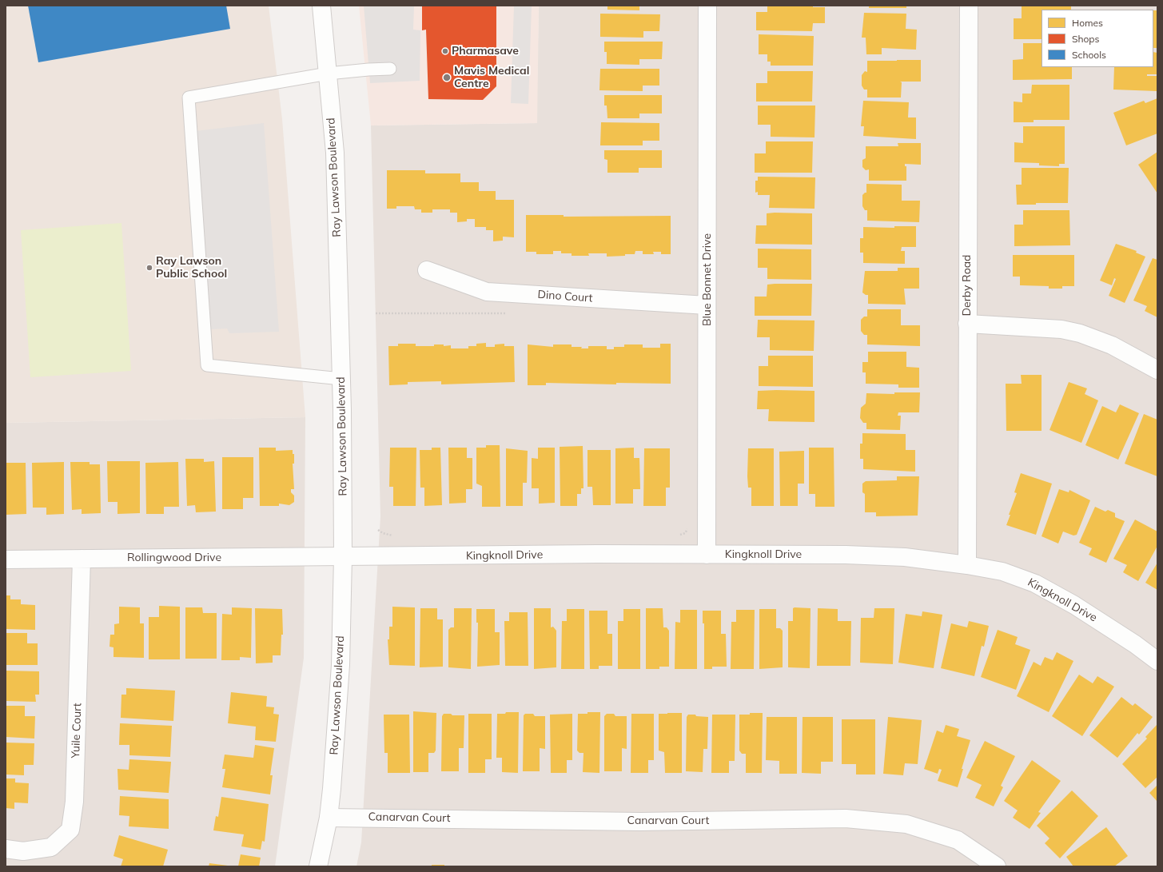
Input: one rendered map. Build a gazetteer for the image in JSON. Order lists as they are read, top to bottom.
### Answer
{
  "streets": {
    "street": [
      "Ray Lawson Boulevard",
      "Blue Bonnet Drive",
      "Derby Road",
      "Dino Court",
      "Kingknoll Drive",
      "Rollingwood Drive",
      "Yuile Court",
      "Canarvan Court"
    ]
  },
  "crossings": [
    ["Ray Lawson Boulevard", "Kingknoll Drive"],
    ["Ray Lawson Boulevard", "Rollingwood Drive"],
    ["Ray Lawson Boulevard", "Canarvan Court"],
    ["Blue Bonnet Drive", "Dino Court"],
    ["Blue Bonnet Drive", "Kingknoll Drive"],
    ["Derby Road", "Kingknoll Drive"],
    ["Kingknoll Drive", "Rollingwood Drive"],
    ["Rollingwood Drive", "Yuile Court"]
  ],
  "places": ["Pharmasave", "Mavis Medical Centre", "Ray Lawson Public School"],
  "legend": ["Homes", "Shops", "Schools"]
}
